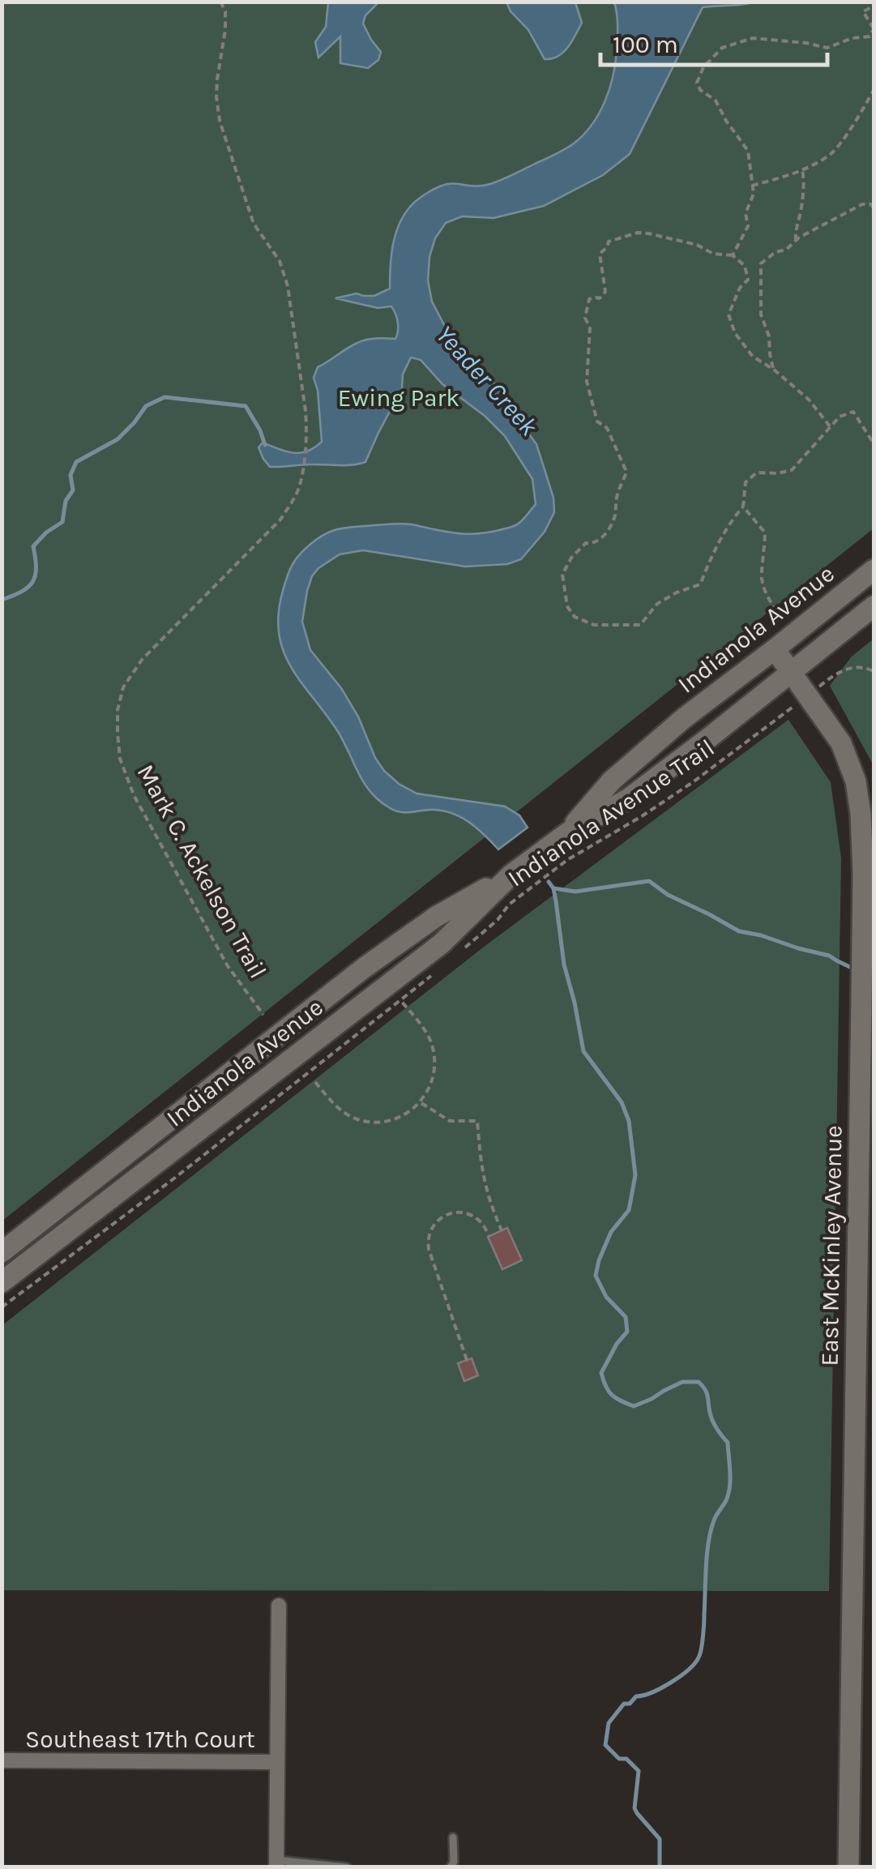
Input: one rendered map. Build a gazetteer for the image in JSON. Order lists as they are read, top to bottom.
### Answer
{
  "streets": {
    "main road": ["Indianola Avenue", "East McKinley Avenue"],
    "street": ["Southeast 17th Court"],
    "path": ["Indianola Avenue Trail", "Mark C. Ackelson Trail"]
  },
  "crossings": [
    ["Indianola Avenue", "East McKinley Avenue"]
  ],
  "water": ["Yeader Creek"],
  "parks": ["Ewing Park"],
  "scale_bar": "100 m"
}
